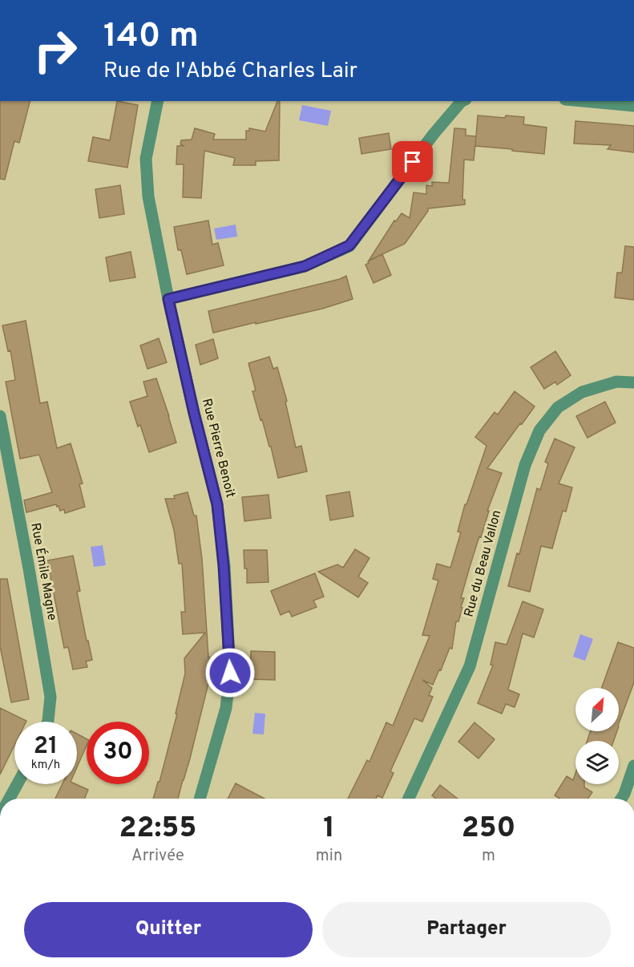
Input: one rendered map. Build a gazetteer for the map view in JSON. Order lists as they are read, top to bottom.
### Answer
{
  "streets": {
    "street": ["Rue Pierre Benoit", "Rue du Beau Vallon", "Rue Émile Magne"]
  },
  "north": "top right",
  "page": {
    "turn": ["140 m", "Rue de l'Abbé Charles Lair"],
    "speed": "21 km/h",
    "limit": "30",
    "eta": [
      "22:55",
      "Arrivée",
      "1",
      "min",
      "250",
      "m"
    ],
    "buttons": ["Quitter", "Partager"]
  }
}
